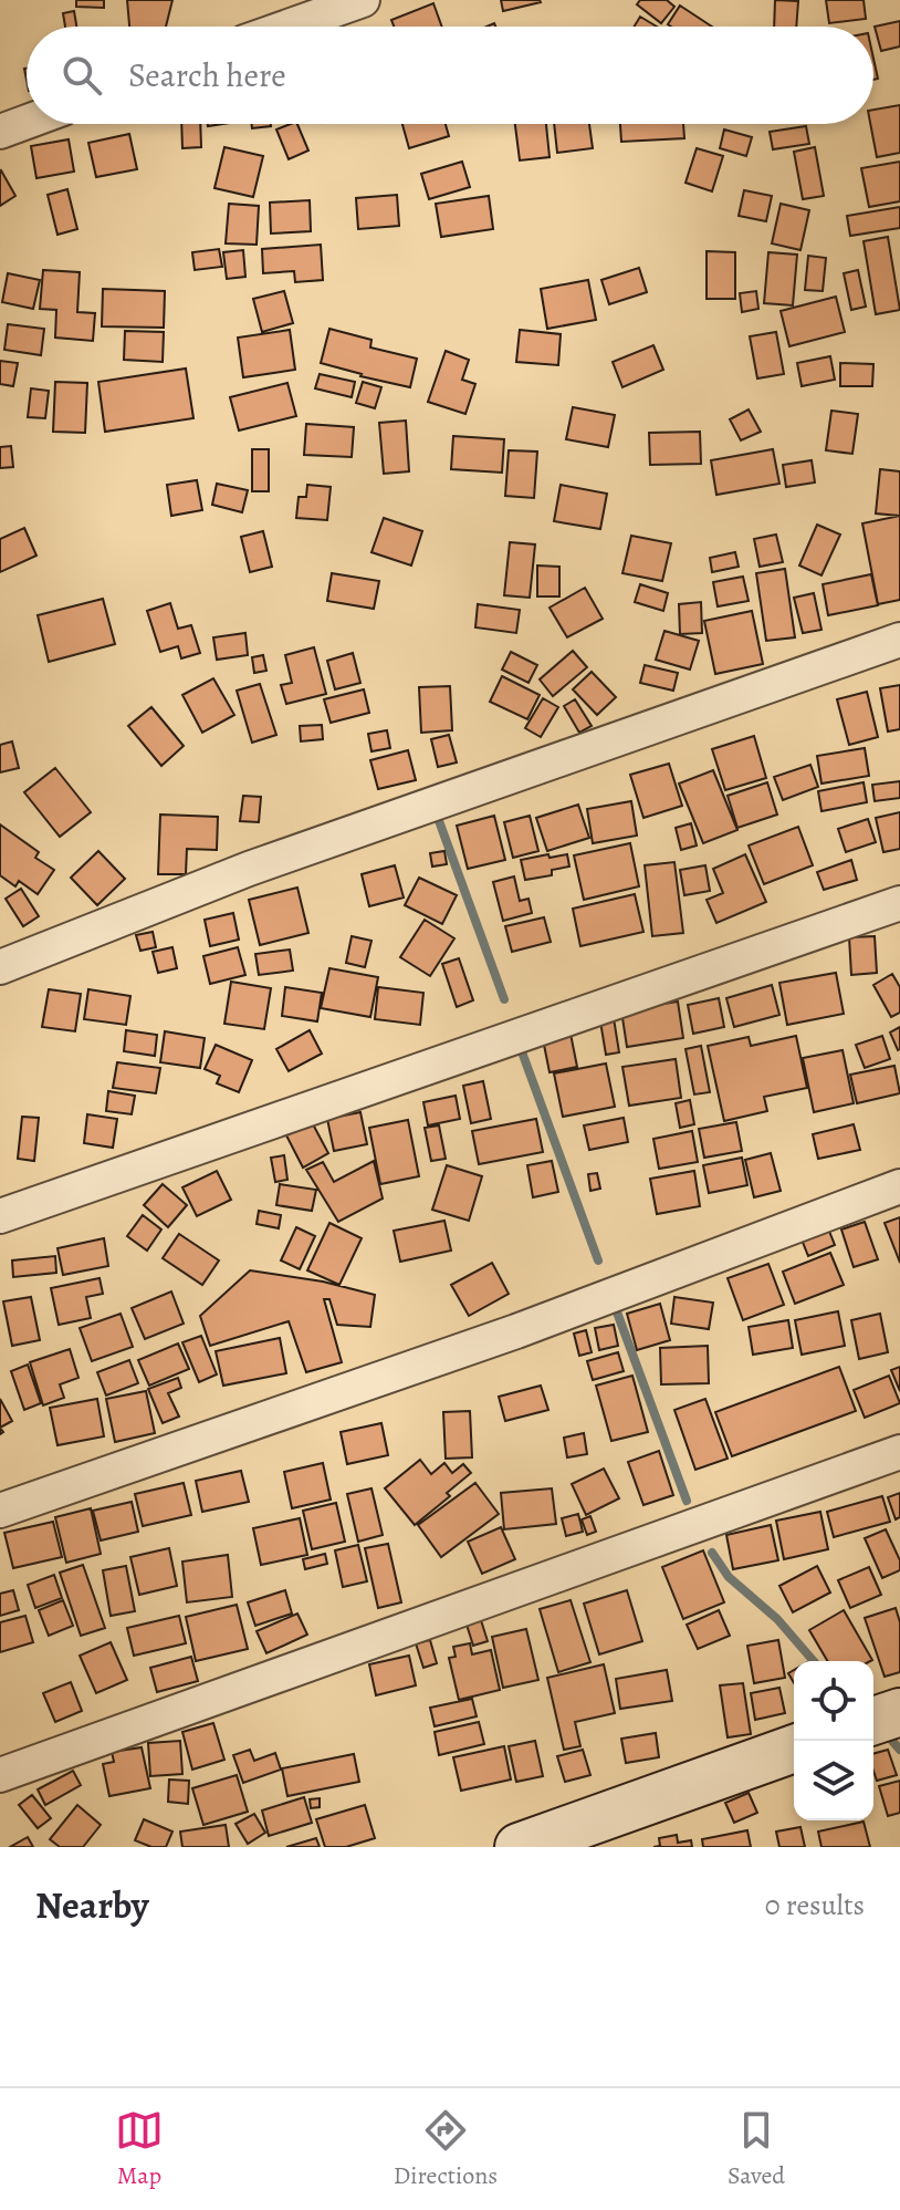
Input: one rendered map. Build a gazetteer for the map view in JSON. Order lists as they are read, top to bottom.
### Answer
{
  "page": {
    "search": "Search here",
    "heading": ["Nearby", "0 results"],
    "nav": ["Map", "Directions", "Saved"]
  }
}
